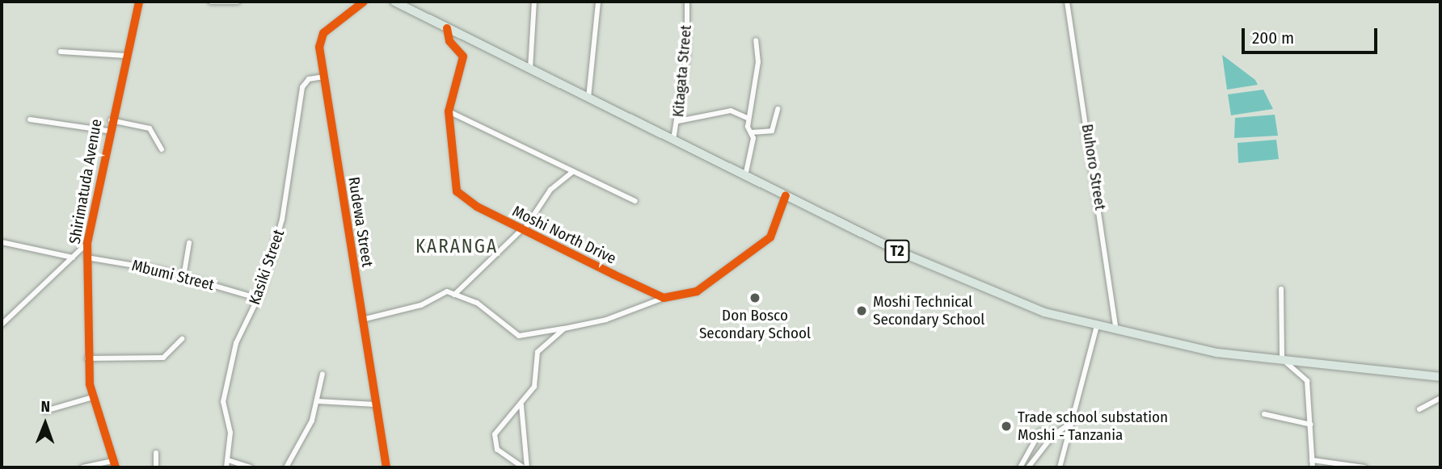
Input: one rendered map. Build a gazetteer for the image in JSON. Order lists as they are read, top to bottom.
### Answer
{
  "streets": {
    "highway": ["T2"],
    "street": [
      "Kitagata Street",
      "Buhoro Street",
      "Shirimatuda Avenue",
      "Rudewa Street",
      "Moshi North Drive",
      "Kasiki Street",
      "Mbumi Street"
    ]
  },
  "crossings": [
    ["Kitagata Street", "T2"],
    ["Buhoro Street", "T2"],
    ["Shirimatuda Avenue", "Mbumi Street"],
    ["Rudewa Street", "Kasiki Street"],
    ["Moshi North Drive", "T2"],
    ["Kasiki Street", "Mbumi Street"]
  ],
  "districts": ["KARANGA"],
  "places": ["Don Bosco Secondary School", "Moshi Technical Secondary School", "Trade school substation Moshi - Tanzania"],
  "scale_bar": "200 m",
  "north": "top"
}
